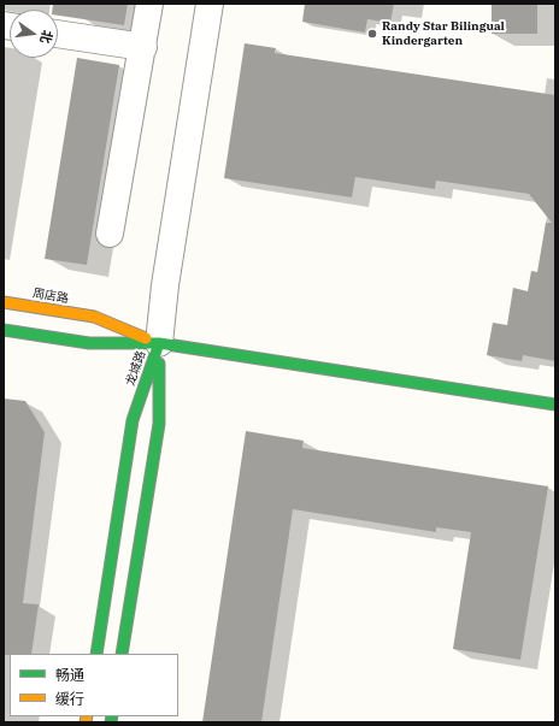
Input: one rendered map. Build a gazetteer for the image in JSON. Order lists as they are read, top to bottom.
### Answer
{
  "streets": {
    "street": ["周店路", "龙城路"]
  },
  "crossings": [
    ["周店路", "龙城路"]
  ],
  "places": ["Randy Star Bilingual Kindergarten"],
  "legend": ["畅通", "缓行"],
  "north": "right"
}
